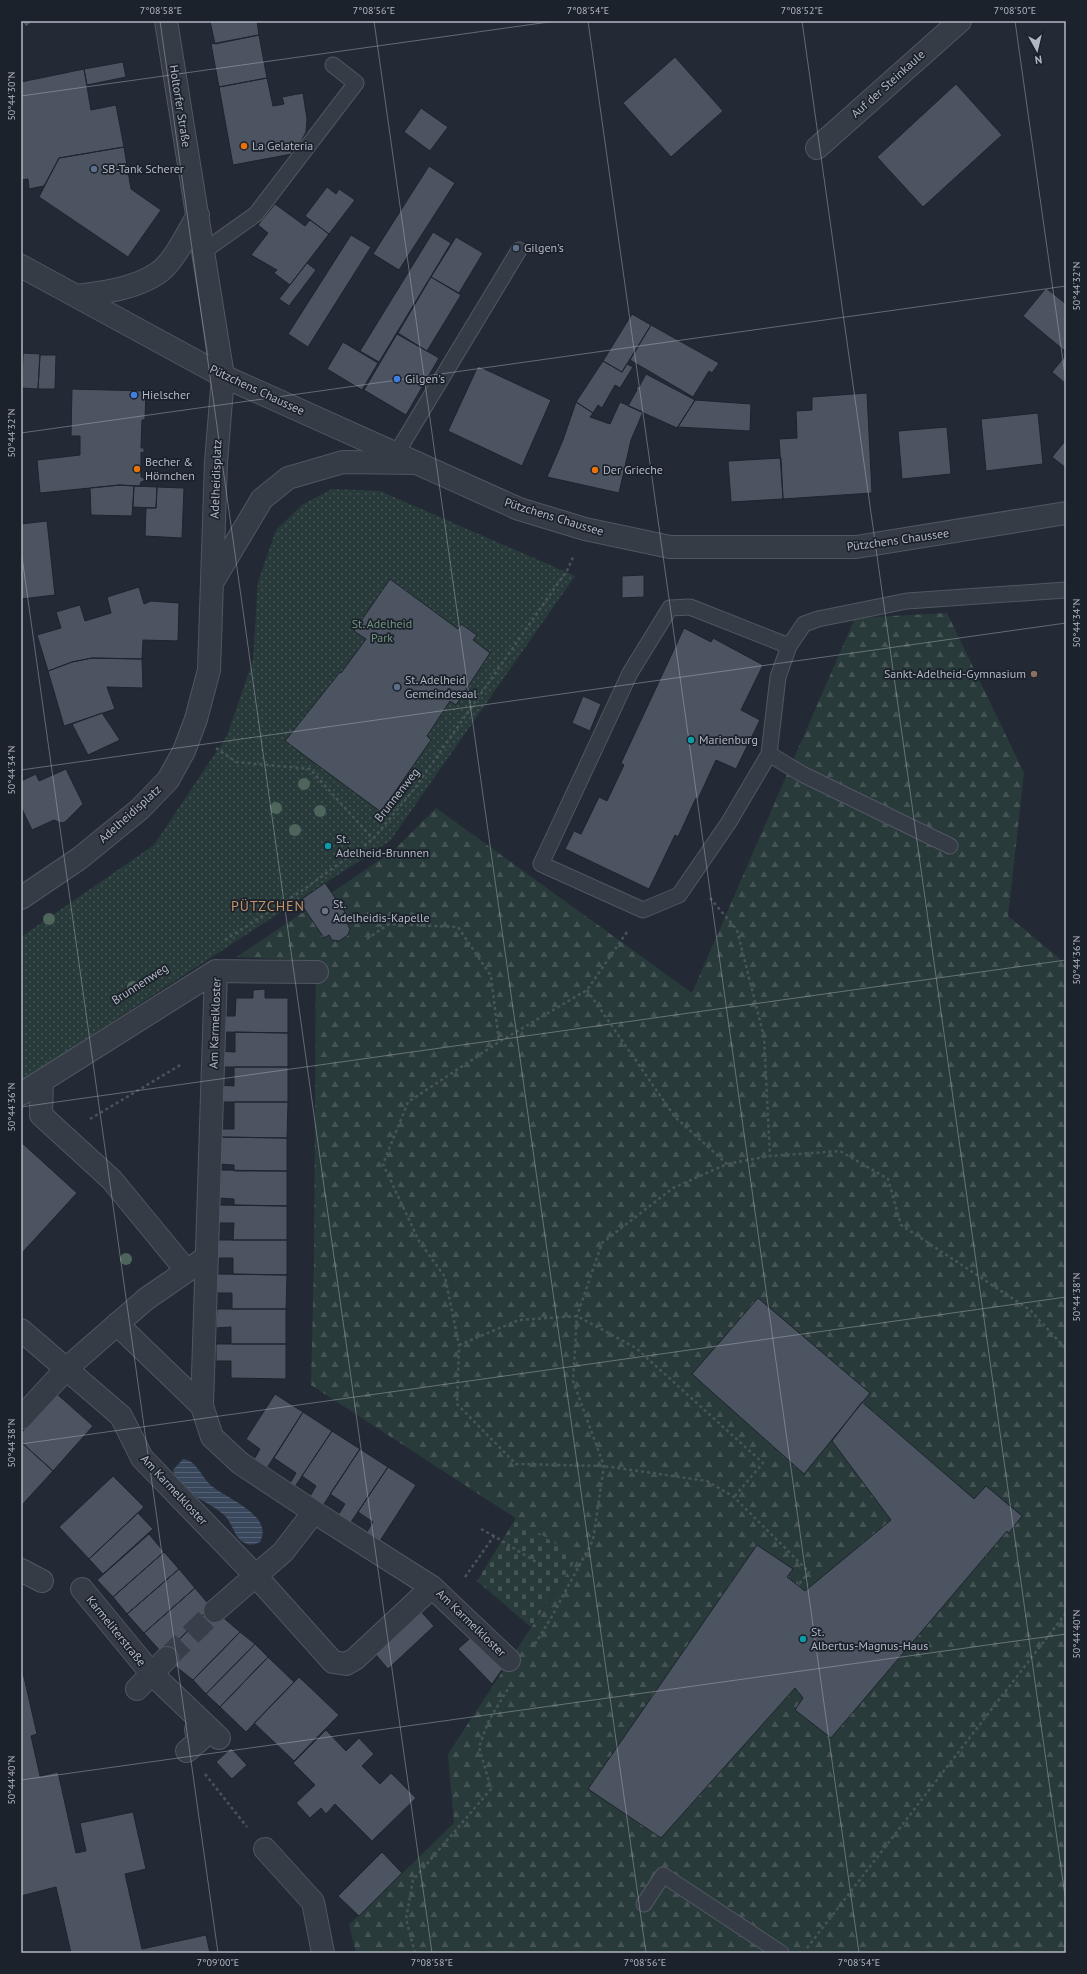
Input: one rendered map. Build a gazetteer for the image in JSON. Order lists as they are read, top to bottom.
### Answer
{
  "streets": {
    "street": [
      "Auf der Steinkaule",
      "Holtorfer Straße",
      "Pützchens Chaussee",
      "Adelheidisplatz",
      "Am Karmelkloster",
      "Karmeliterstraße"
    ],
    "path": ["Brunnenweg"]
  },
  "crossings": [
    ["Holtorfer Straße", "Pützchens Chaussee"],
    ["Holtorfer Straße", "Adelheidisplatz"],
    ["Pützchens Chaussee", "Adelheidisplatz"],
    ["Pützchens Chaussee", "Brunnenweg"]
  ],
  "districts": ["PÜTZCHEN"],
  "parks": ["St. Adelheid Park"],
  "places": [
    "La Gelateria",
    "SB-Tank Scherer",
    "Gilgen’s",
    "Gilgen's",
    "Hielscher",
    "Becher & Hörnchen",
    "Der Grieche",
    "Sankt-Adelheid-Gymnasium",
    "St. Adelheid Gemeindesaal",
    "Marienburg",
    "St. Adelheid-Brunnen",
    "St. Adelheidis-Kapelle",
    "St. Albertus-Magnus-Haus"
  ],
  "north": "bottom",
  "coordinates": [
    "7°08'58\"E",
    "7°08'56\"E",
    "7°08'54\"E",
    "7°08'52\"E",
    "7°08'50\"E",
    "50°44'30\"N",
    "50°44'32\"N",
    "50°44'34\"N",
    "50°44'36\"N",
    "50°44'38\"N",
    "50°44'40\"N",
    "7°09'00\"E"
  ]
}
